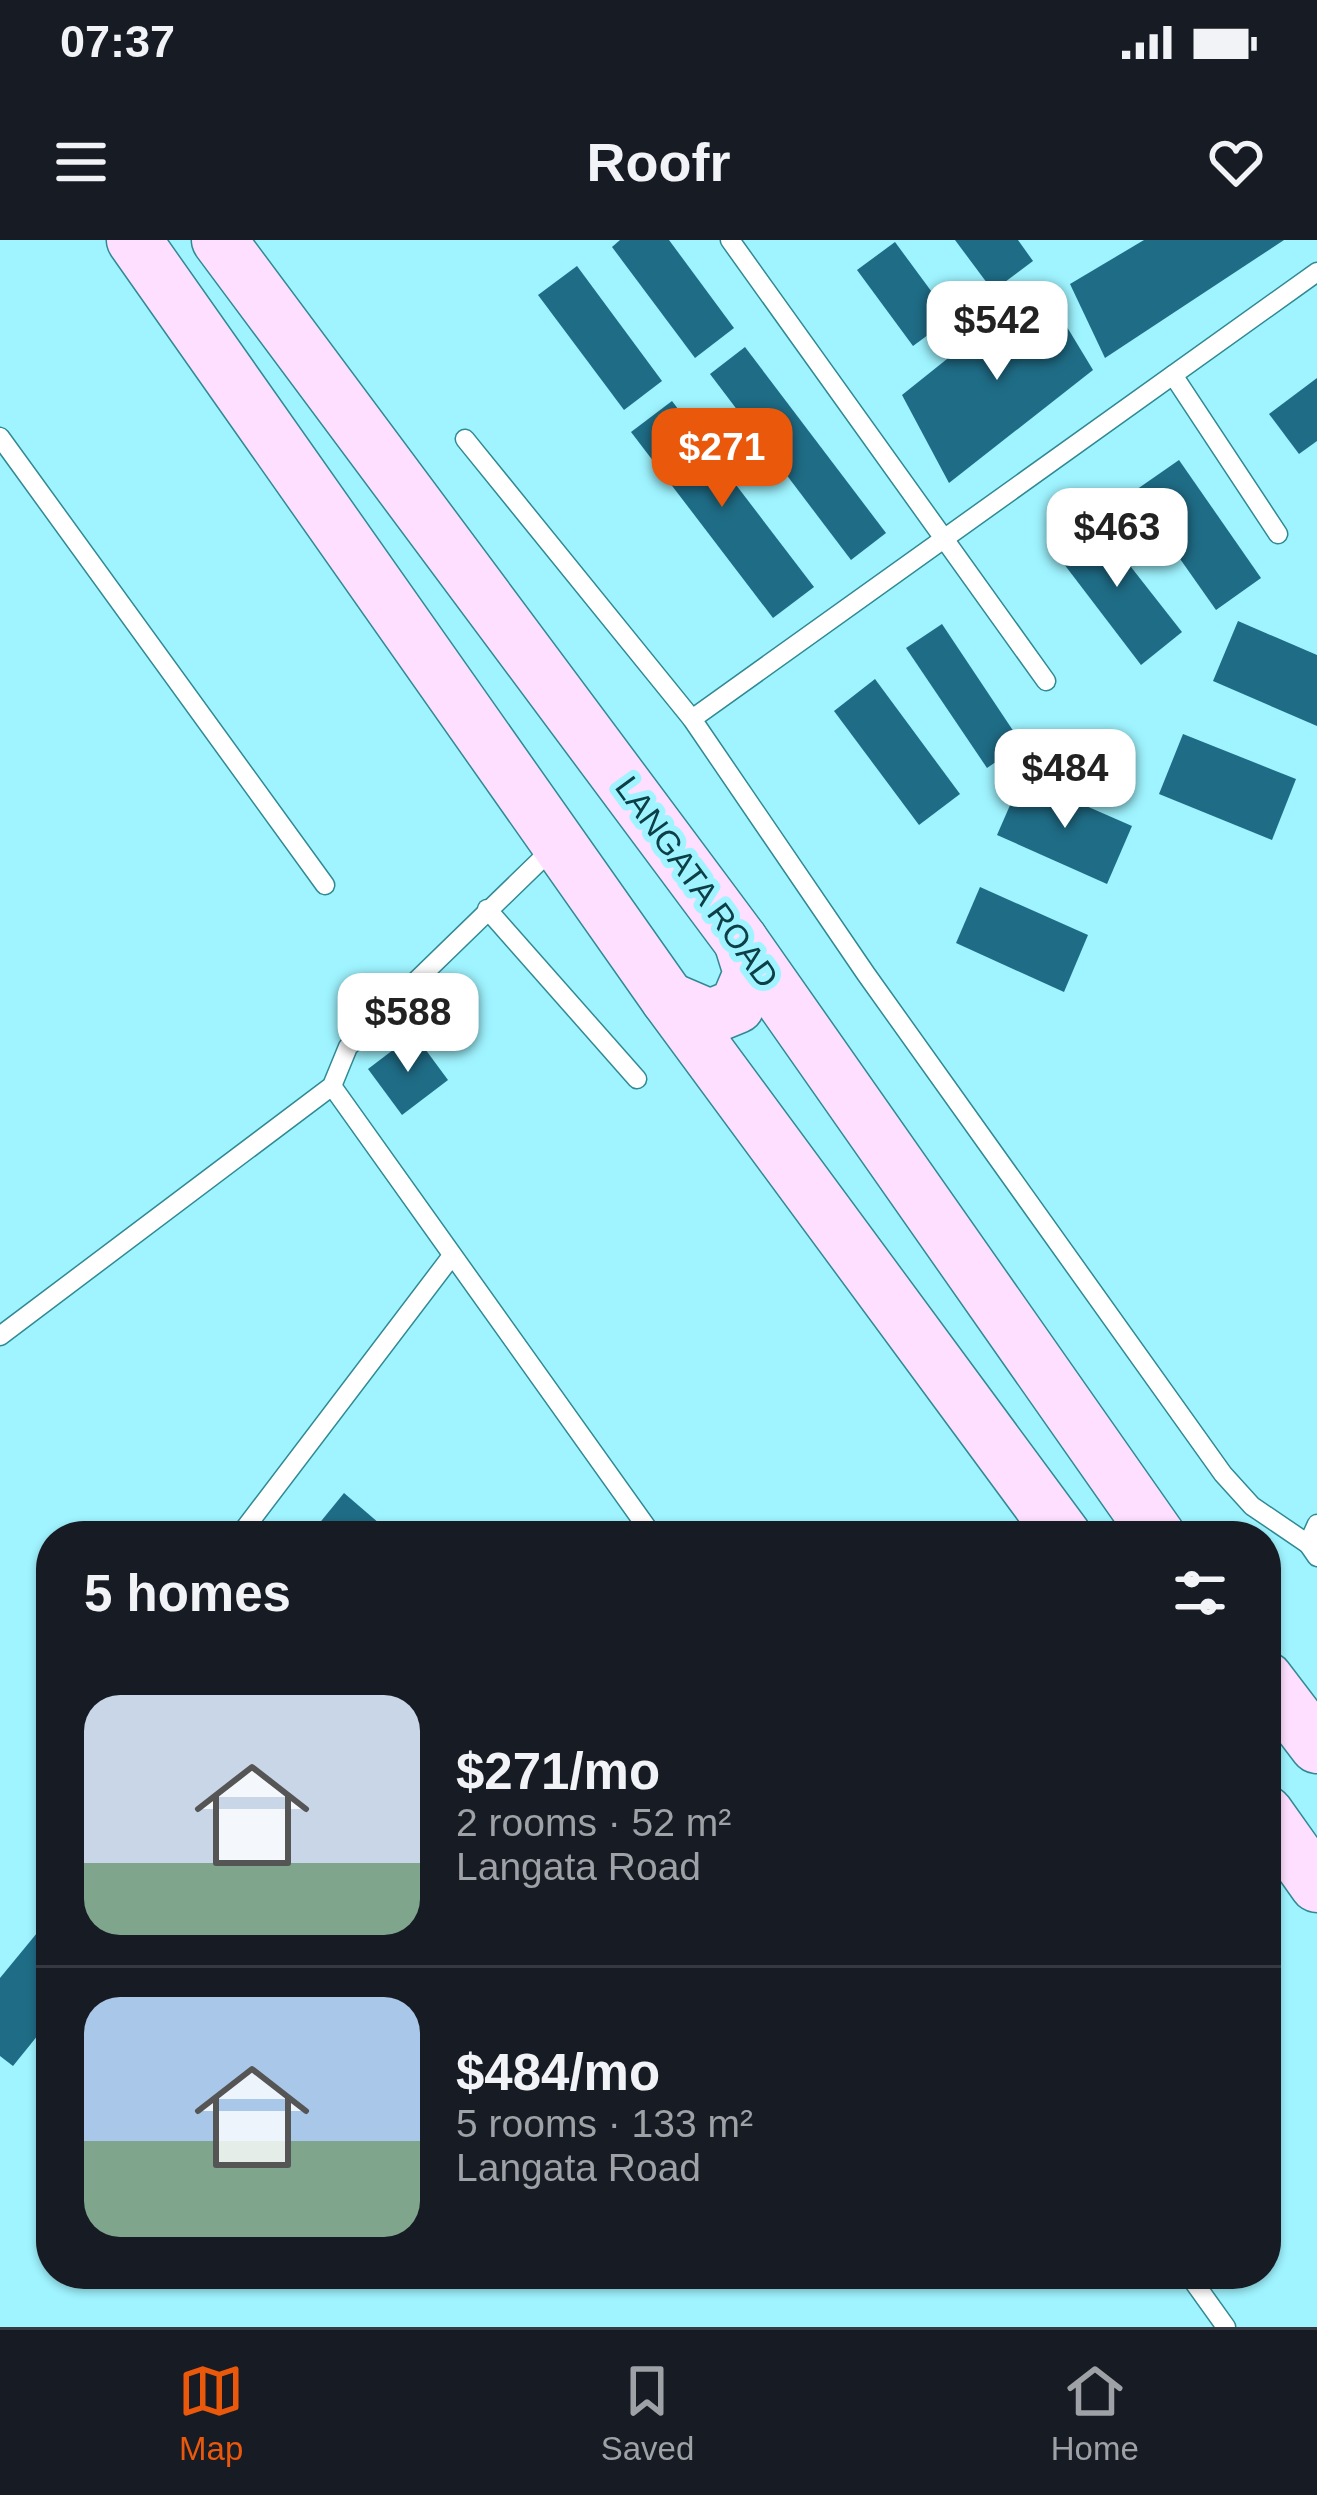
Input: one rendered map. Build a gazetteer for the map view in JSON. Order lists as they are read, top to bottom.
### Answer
{
  "streets": {
    "main road": ["LANGATA ROAD"]
  },
  "page": {
    "status": "07:37",
    "header": "Roofr",
    "price": [
      "$542",
      "$271",
      "$463",
      "$484",
      "$588"
    ],
    "heading": "5 homes",
    "list": [
      {
        "name": "$271/mo",
        "note": "2 rooms · 52 m² · Langata Road"
      },
      {
        "name": "$484/mo",
        "note": "5 rooms · 133 m² · Langata Road"
      }
    ],
    "tabs": ["Map", "Saved", "Home"]
  }
}
